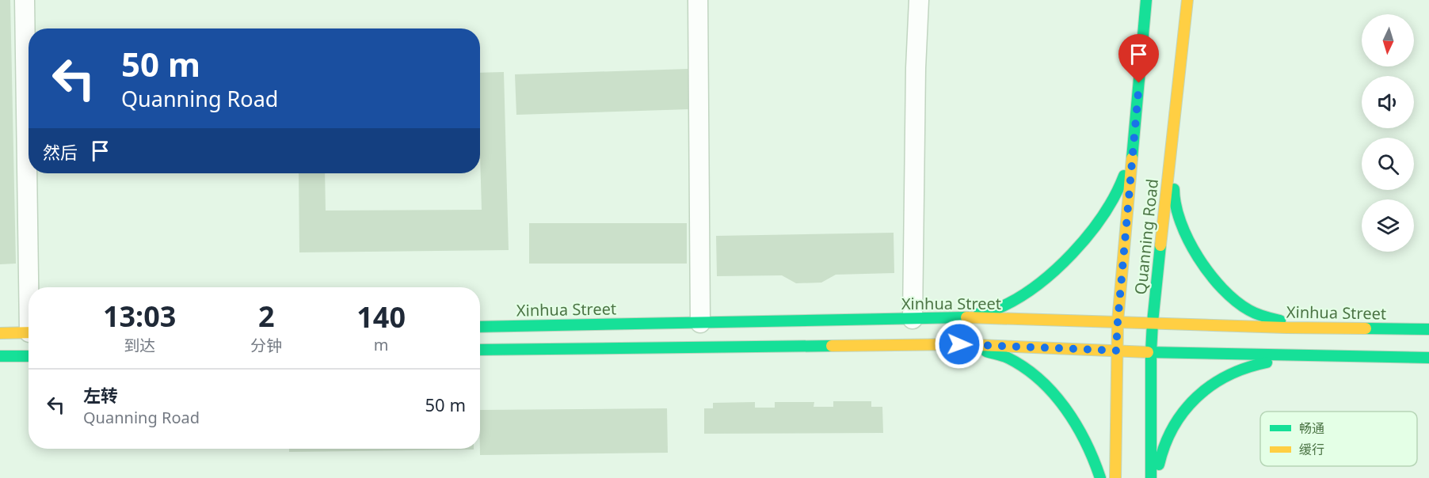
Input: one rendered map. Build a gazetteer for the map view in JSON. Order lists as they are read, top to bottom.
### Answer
{
  "streets": {
    "main road": ["Quanning Road", "Xinhua Street"]
  },
  "crossings": [
    ["Quanning Road", "Xinhua Street"]
  ],
  "legend": ["畅通", "缓行"],
  "north": "bottom",
  "page": {
    "turn": ["50 m", "Quanning Road"],
    "then": "然后",
    "eta": [
      "13:03",
      "到达",
      "2",
      "分钟",
      "140",
      "m"
    ],
    "list": [
      {
        "name": "左转",
        "note": "Quanning Road",
        "value": "50 m"
      }
    ]
  }
}
